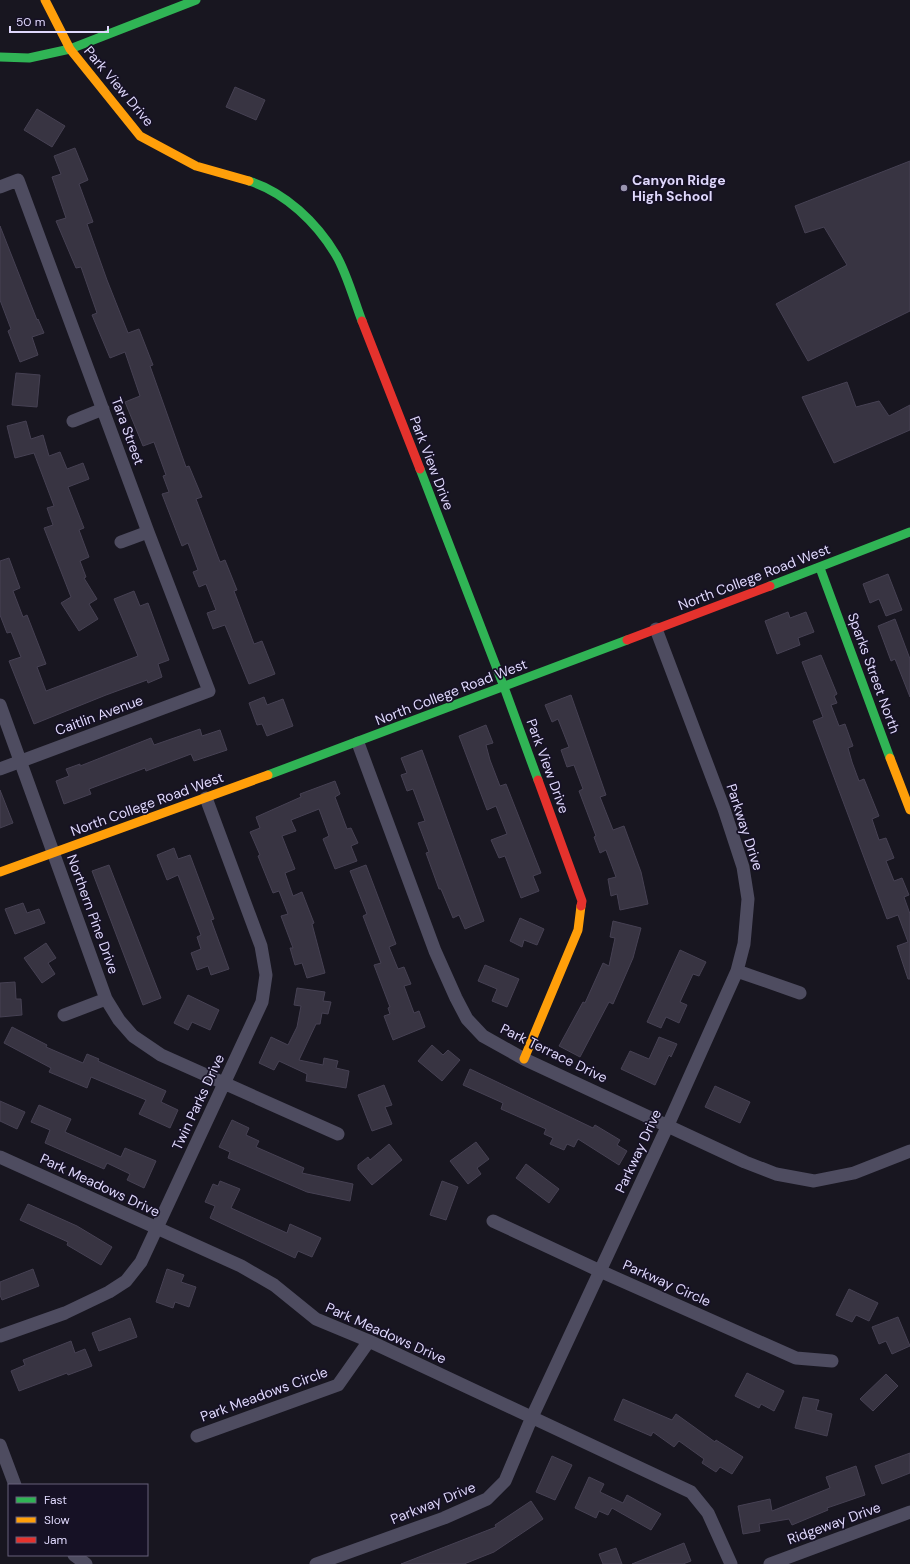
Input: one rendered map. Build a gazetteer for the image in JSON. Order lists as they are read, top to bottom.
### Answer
{
  "streets": {
    "street": [
      "Park View Drive",
      "Tara Street",
      "North College Road West",
      "Sparks Street North",
      "Caitlin Avenue",
      "Parkway Drive",
      "Northern Pine Drive",
      "Park Terrace Drive",
      "Twin Parks Drive",
      "Park Meadows Drive",
      "Parkway Circle",
      "Park Meadows Circle",
      "Ridgeway Drive"
    ]
  },
  "crossings": [
    ["Park View Drive", "North College Road West"],
    ["Park View Drive", "Park Terrace Drive"],
    ["Tara Street", "Caitlin Avenue"],
    ["North College Road West", "Sparks Street North"],
    ["North College Road West", "Parkway Drive"],
    ["North College Road West", "Northern Pine Drive"],
    ["North College Road West", "Park Terrace Drive"],
    ["North College Road West", "Twin Parks Drive"],
    ["Caitlin Avenue", "Northern Pine Drive"],
    ["Parkway Drive", "Park Terrace Drive"],
    ["Parkway Drive", "Park Meadows Drive"],
    ["Parkway Drive", "Parkway Circle"],
    ["Northern Pine Drive", "Twin Parks Drive"],
    ["Twin Parks Drive", "Park Meadows Drive"],
    ["Park Meadows Drive", "Park Meadows Circle"]
  ],
  "places": ["Canyon Ridge High School"],
  "legend": ["Fast", "Slow", "Jam"],
  "scale_bar": "50 m"
}
